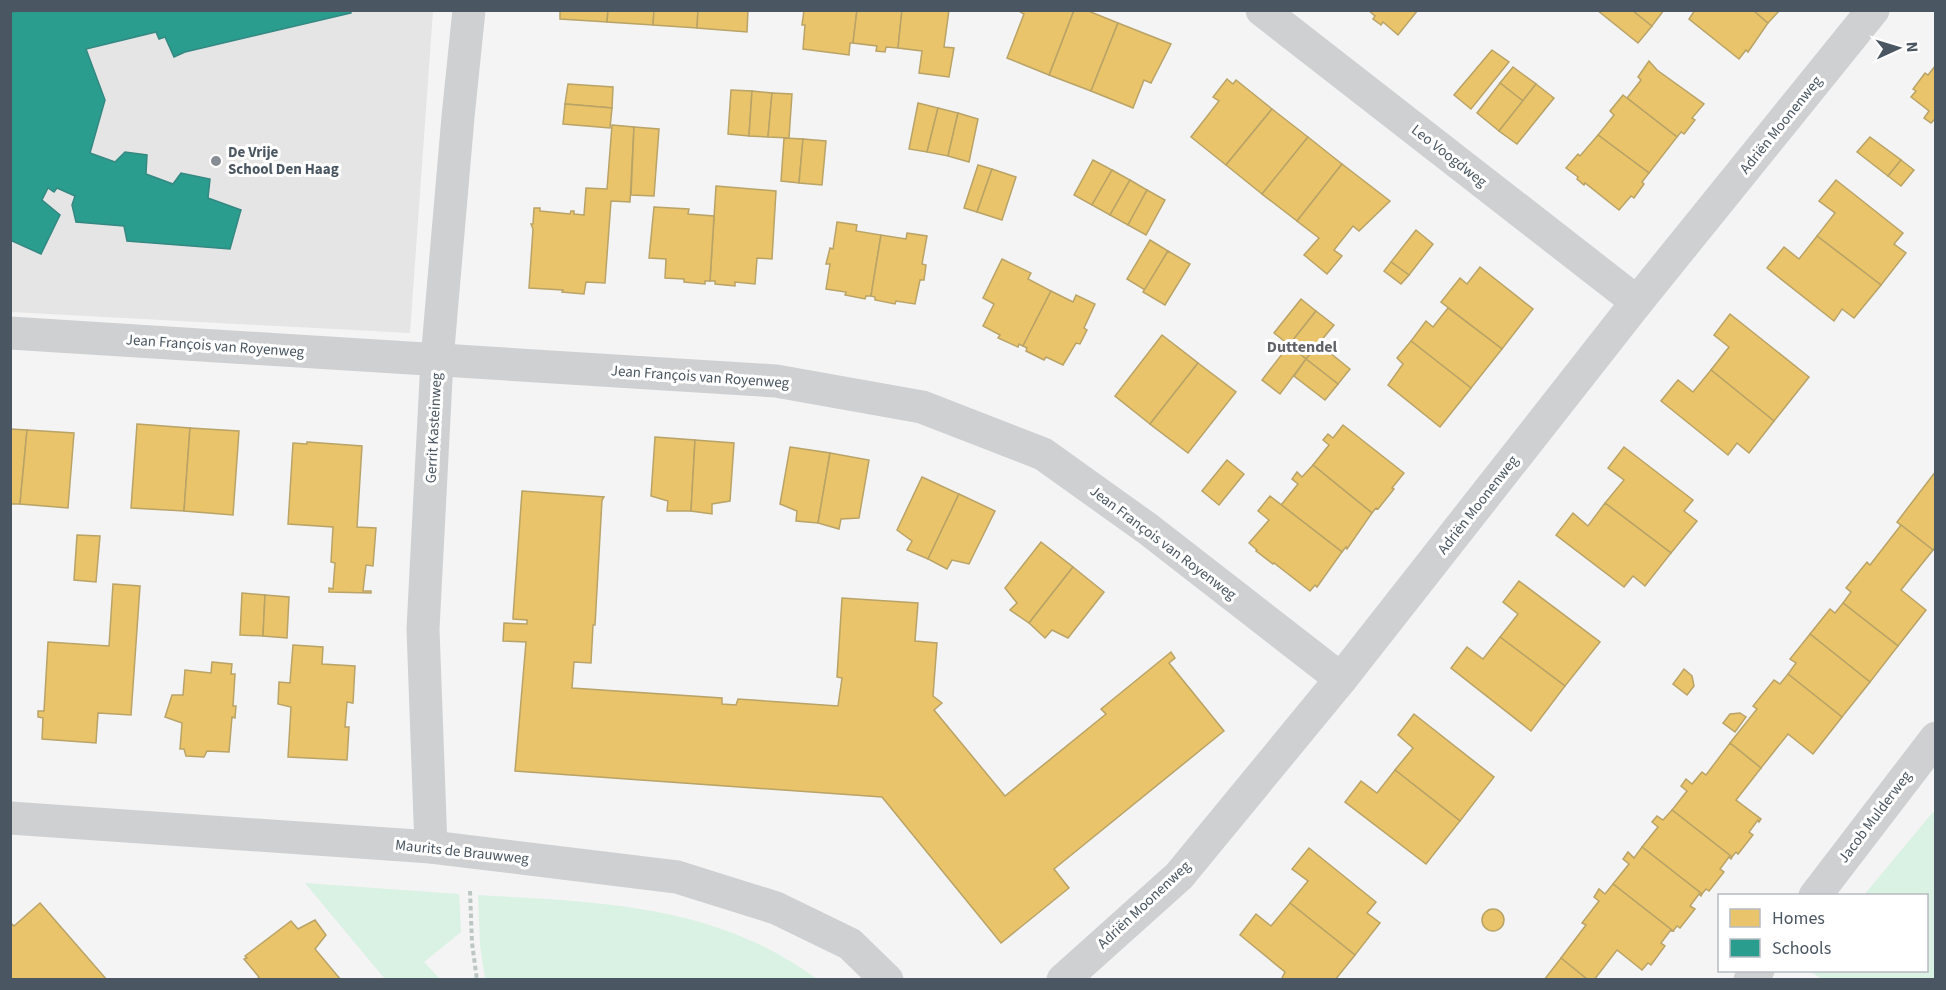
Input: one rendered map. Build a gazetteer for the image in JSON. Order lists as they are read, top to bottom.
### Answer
{
  "streets": {
    "street": [
      "Adriën Moonenweg",
      "Leo Voogdweg",
      "Jean François van Royenweg",
      "Gerrit Kasteinweg",
      "Jacob Mulderweg",
      "Maurits de Brauwweg"
    ]
  },
  "crossings": [
    ["Adriën Moonenweg", "Leo Voogdweg"],
    ["Adriën Moonenweg", "Jean François van Royenweg"],
    ["Jean François van Royenweg", "Gerrit Kasteinweg"],
    ["Gerrit Kasteinweg", "Maurits de Brauwweg"]
  ],
  "districts": ["Duttendel"],
  "places": ["De Vrije School Den Haag"],
  "legend": ["Homes", "Schools"],
  "north": "right"
}
